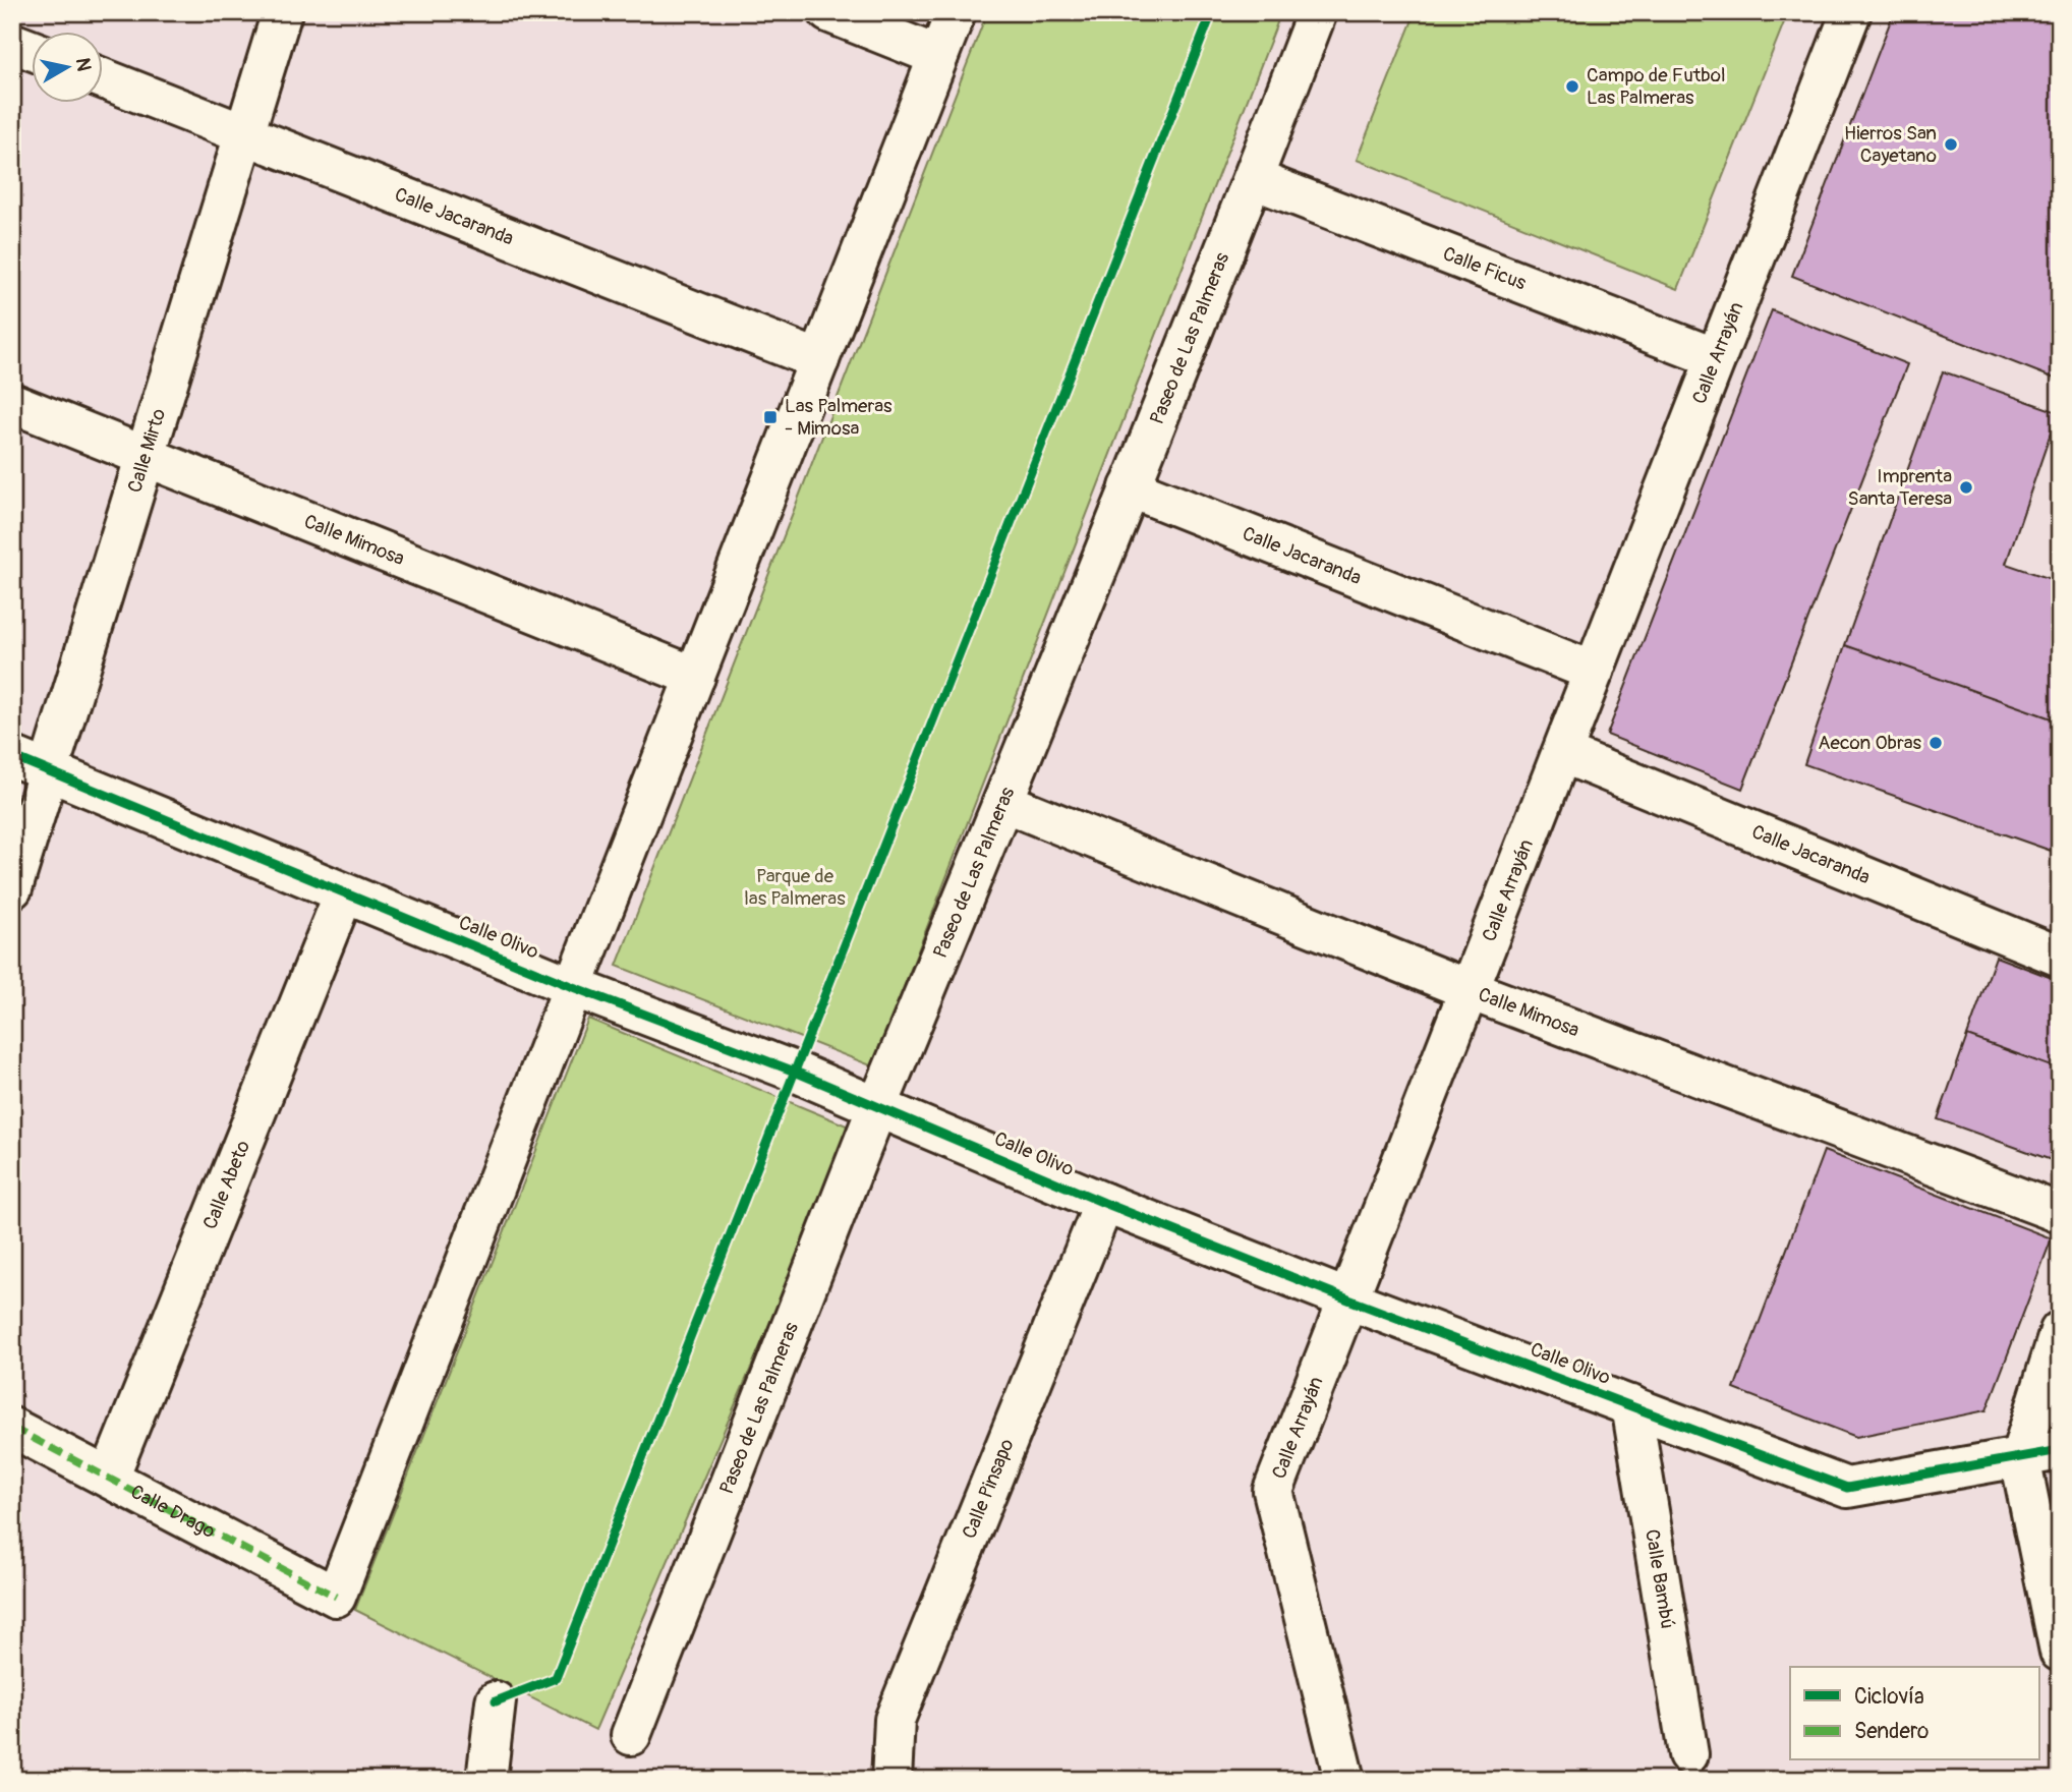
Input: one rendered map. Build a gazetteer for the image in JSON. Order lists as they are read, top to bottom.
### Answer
{
  "streets": {
    "street": [
      "Calle Jacaranda",
      "Calle Ficus",
      "Paseo de Las Palmeras",
      "Calle Arrayán",
      "Calle Mirto",
      "Calle Mimosa",
      "Calle Olivo",
      "Calle Abeto",
      "Calle Pinsapo",
      "Calle Drago",
      "Calle Bambú"
    ]
  },
  "crossings": [
    ["Calle Jacaranda", "Paseo de Las Palmeras"],
    ["Calle Jacaranda", "Calle Arrayán"],
    ["Calle Jacaranda", "Calle Mirto"],
    ["Calle Ficus", "Paseo de Las Palmeras"],
    ["Calle Ficus", "Calle Arrayán"],
    ["Paseo de Las Palmeras", "Calle Mimosa"],
    ["Paseo de Las Palmeras", "Calle Olivo"],
    ["Calle Arrayán", "Calle Mimosa"],
    ["Calle Arrayán", "Calle Olivo"],
    ["Calle Mirto", "Calle Mimosa"],
    ["Calle Mirto", "Calle Olivo"],
    ["Calle Olivo", "Calle Abeto"],
    ["Calle Olivo", "Calle Pinsapo"],
    ["Calle Olivo", "Calle Drago"],
    ["Calle Olivo", "Calle Bambú"],
    ["Calle Abeto", "Calle Drago"]
  ],
  "parks": ["Parque de las Palmeras"],
  "places": {
    "other": [
      "Campo de Futbol Las Palmeras",
      "Hierros San Cayetano",
      "Imprenta Santa Teresa",
      "Aecon Obras"
    ],
    "transit": ["Las Palmeras - Mimosa"]
  },
  "legend": ["Ciclovía", "Sendero"],
  "north": "right"
}
